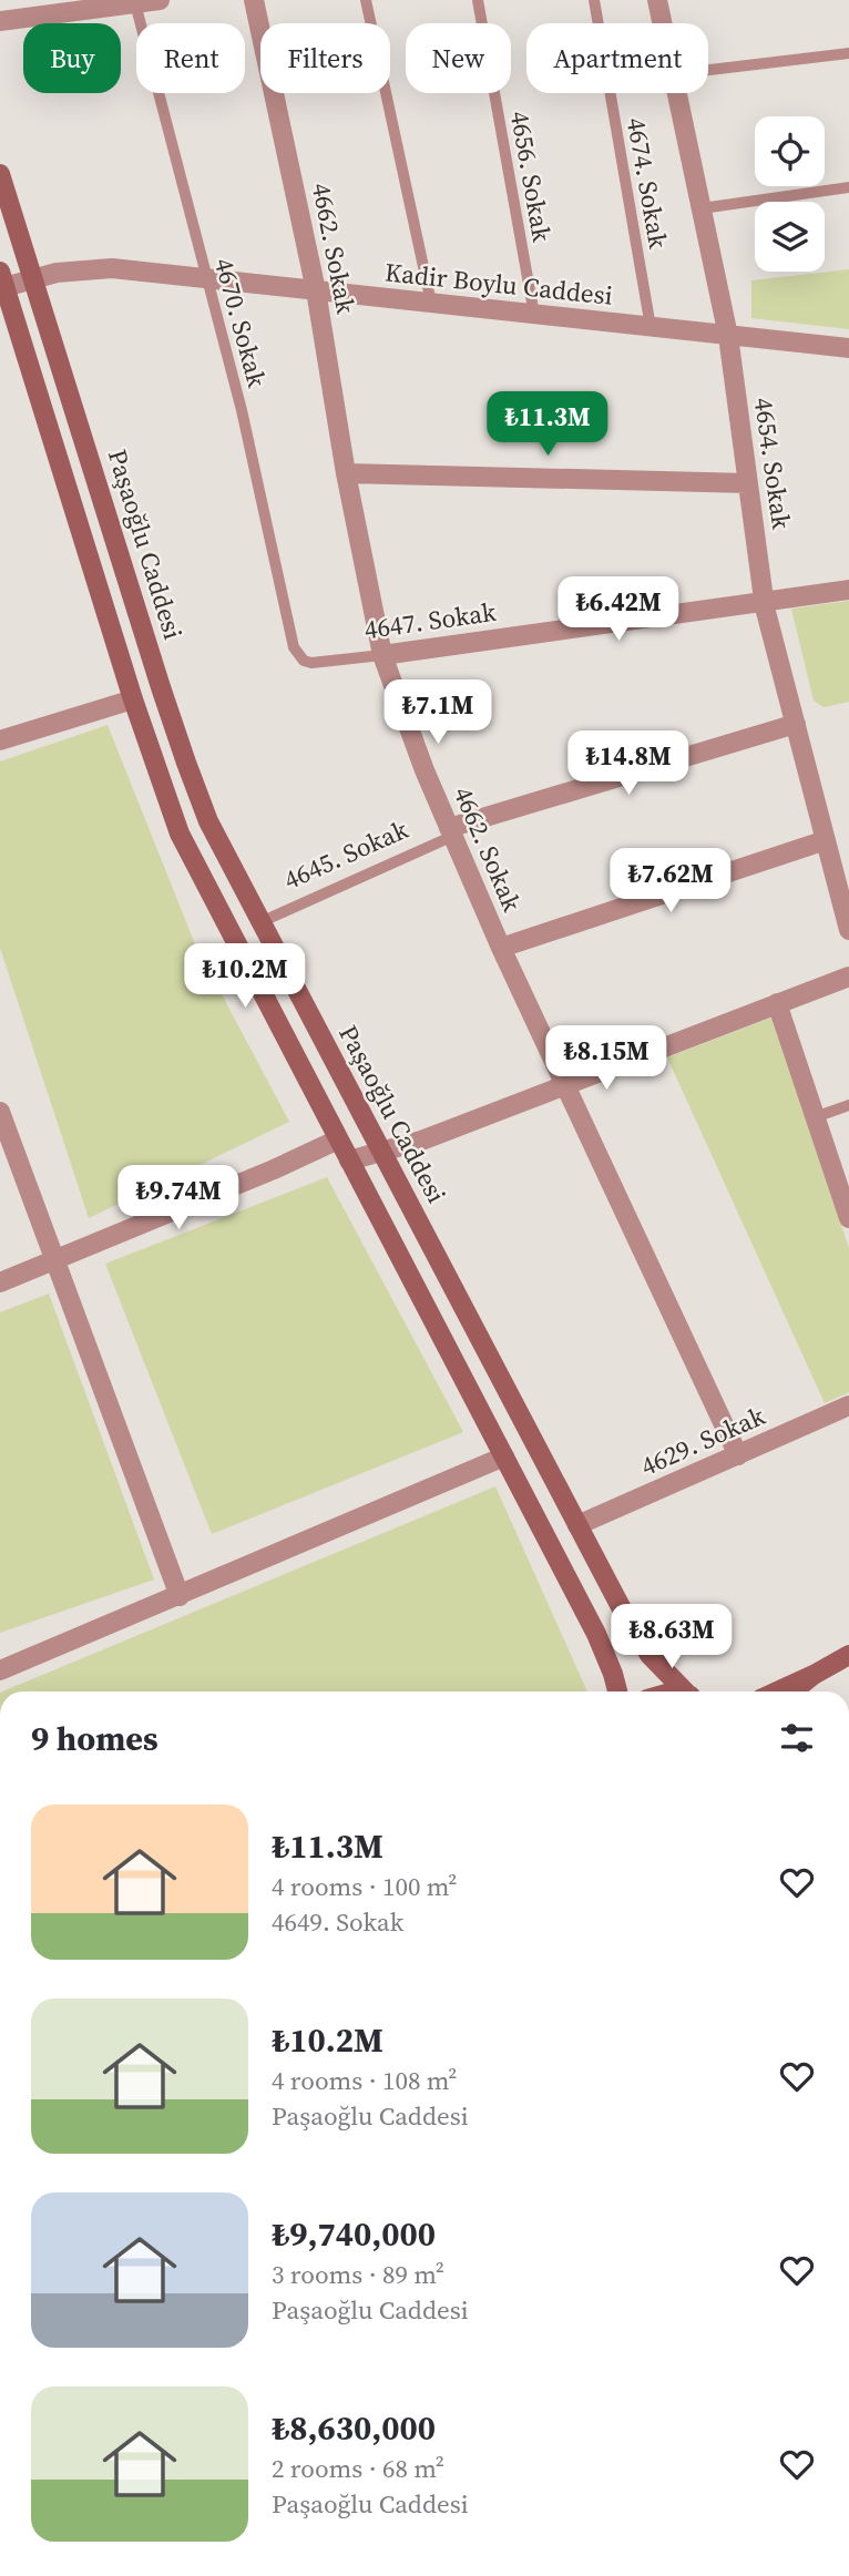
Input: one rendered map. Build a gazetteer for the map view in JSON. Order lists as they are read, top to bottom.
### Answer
{
  "streets": {
    "street": [
      "4662. Sokak",
      "Kadir Boylu Caddesi",
      "4654. Sokak",
      "Paşaoğlu Caddesi",
      "4647. Sokak",
      "4645. Sokak",
      "4629. Sokak"
    ],
    "lane": ["4656. Sokak", "4674. Sokak", "4670. Sokak"]
  },
  "crossings": [
    ["4656. Sokak", "Kadir Boylu Caddesi"],
    ["4674. Sokak", "Kadir Boylu Caddesi"],
    ["4662. Sokak", "Kadir Boylu Caddesi"],
    ["4662. Sokak", "4647. Sokak"],
    ["4662. Sokak", "4645. Sokak"],
    ["4662. Sokak", "4629. Sokak"],
    ["Kadir Boylu Caddesi", "4670. Sokak"],
    ["Kadir Boylu Caddesi", "4654. Sokak"],
    ["Kadir Boylu Caddesi", "Paşaoğlu Caddesi"],
    ["4670. Sokak", "4647. Sokak"],
    ["4654. Sokak", "4647. Sokak"],
    ["4654. Sokak", "4645. Sokak"],
    ["Paşaoğlu Caddesi", "4645. Sokak"],
    ["Paşaoğlu Caddesi", "4629. Sokak"]
  ],
  "page": {
    "chip": [
      "Buy",
      "Rent",
      "Filters",
      "New",
      "Apartment"
    ],
    "price": [
      "₺11.3M",
      "₺6.42M",
      "₺7.1M",
      "₺14.8M",
      "₺7.62M",
      "₺10.2M",
      "₺8.15M",
      "₺9.74M",
      "₺8.63M"
    ],
    "heading": "9 homes",
    "list": [
      {
        "name": "₺11.3M",
        "note": "4 rooms · 100 m² · 4649. Sokak"
      },
      {
        "name": "₺10.2M",
        "note": "4 rooms · 108 m² · Paşaoğlu Caddesi"
      },
      {
        "name": "₺9,740,000",
        "note": "3 rooms · 89 m² · Paşaoğlu Caddesi"
      },
      {
        "name": "₺8,630,000",
        "note": "2 rooms · 68 m² · Paşaoğlu Caddesi"
      }
    ]
  }
}
